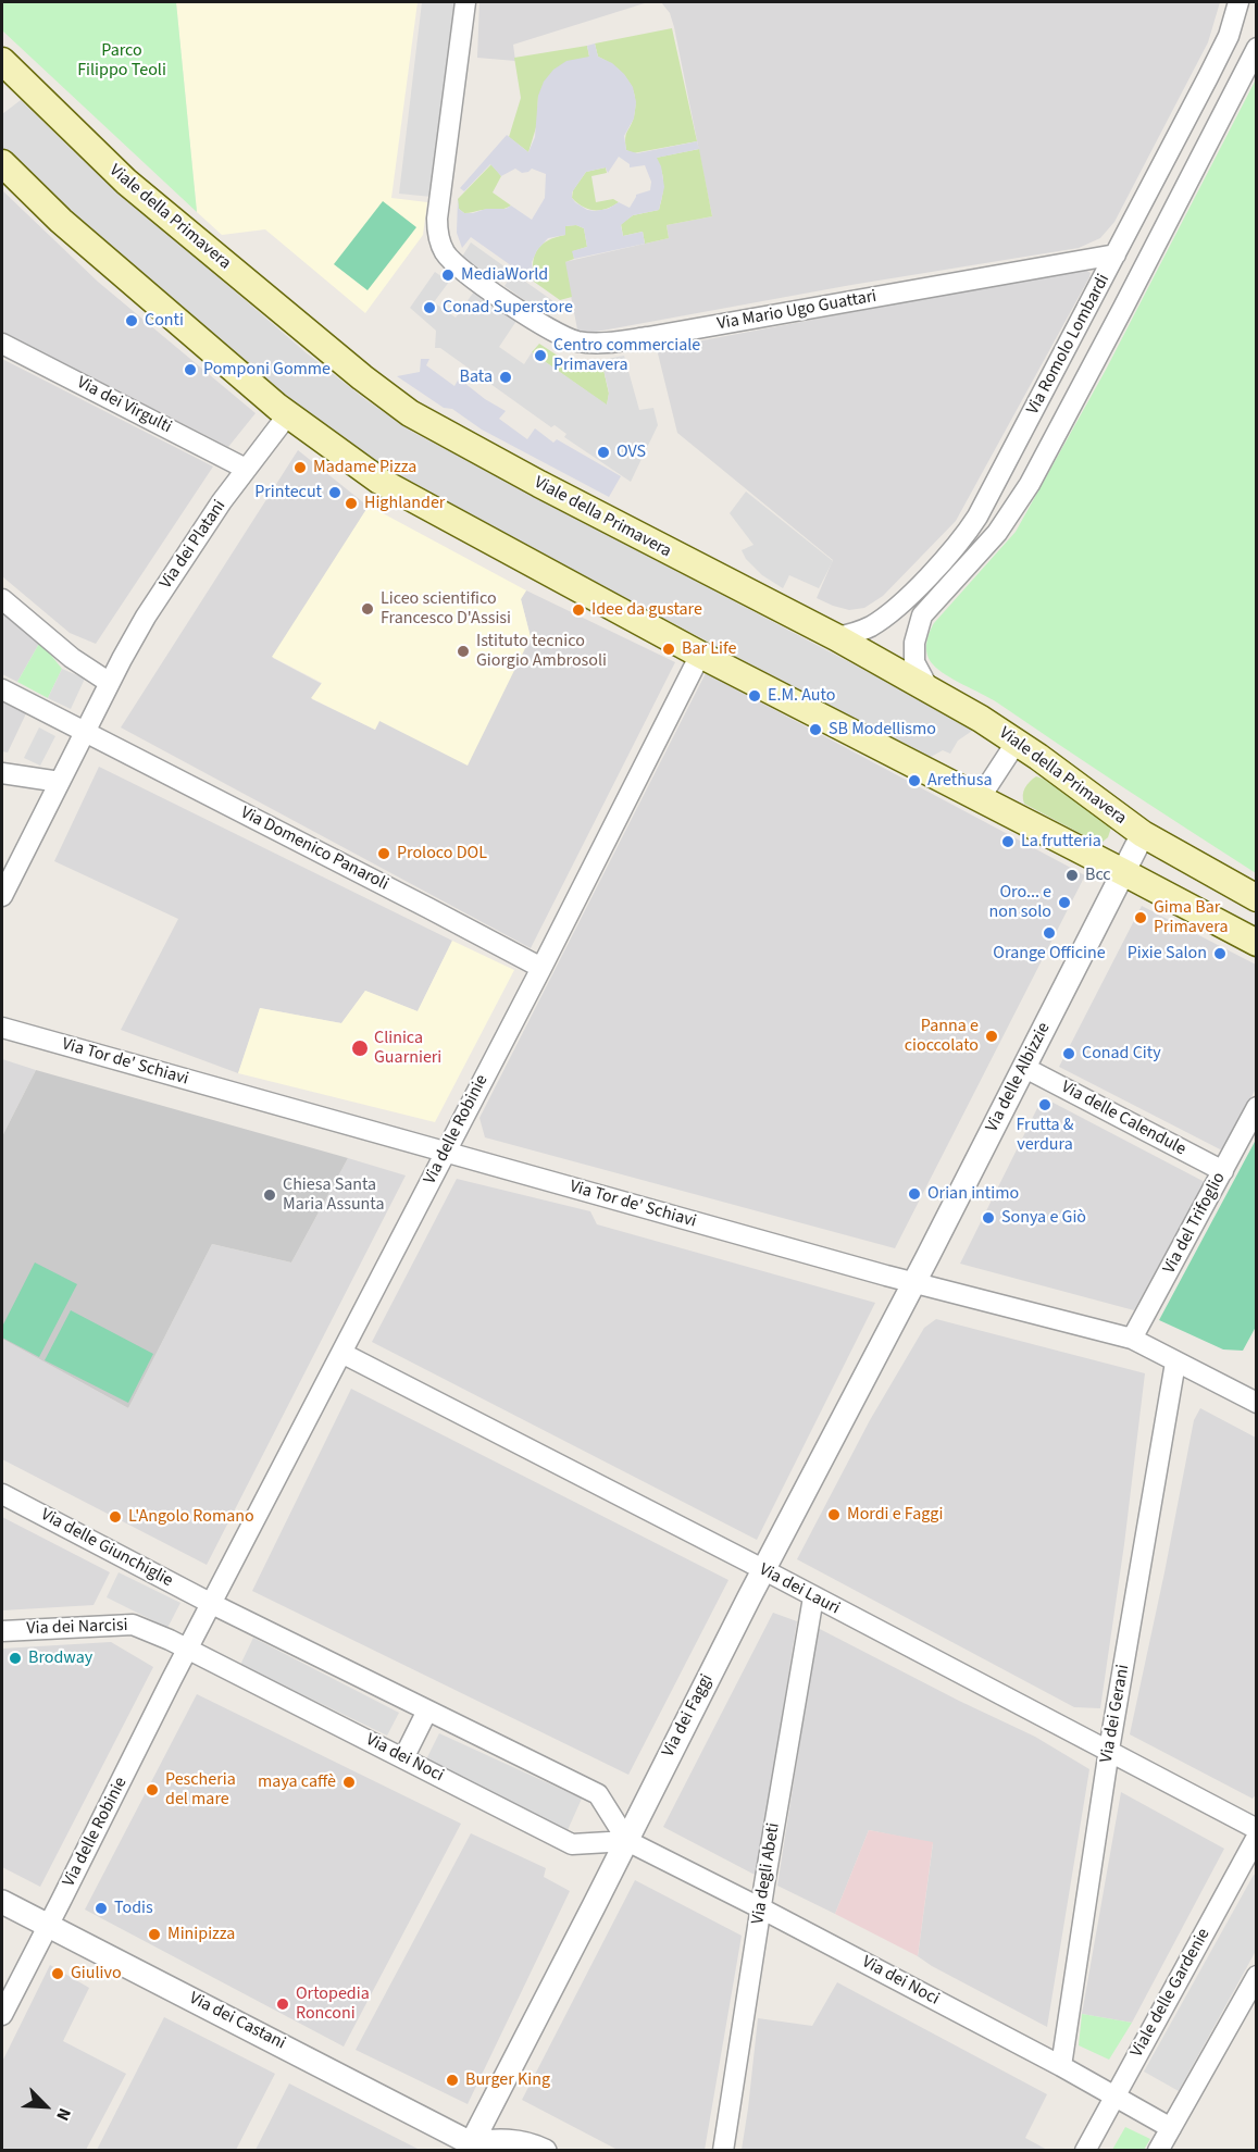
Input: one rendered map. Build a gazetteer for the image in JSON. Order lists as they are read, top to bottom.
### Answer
{
  "streets": {
    "main road": ["Viale della Primavera"],
    "street": [
      "Via Mario Ugo Guattari",
      "Via Romolo Lombardi",
      "Via dei Virgulti",
      "Via dei Platani",
      "Via Domenico Panaroli",
      "Via Tor de' Schiavi",
      "Via delle Albizzie",
      "Via delle Calendule",
      "Via delle Robinie",
      "Via del Trifoglio",
      "Via delle Giunchiglie",
      "Via dei Lauri",
      "Via dei Narcisi",
      "Via dei Gerani",
      "Via dei Faggi",
      "Via dei Noci",
      "Via degli Abeti",
      "Viale delle Gardenie",
      "Via dei Castani"
    ]
  },
  "crossings": [
    ["Viale della Primavera", "Via Romolo Lombardi"],
    ["Viale della Primavera", "Via delle Albizzie"],
    ["Via Mario Ugo Guattari", "Via Romolo Lombardi"],
    ["Via dei Virgulti", "Via dei Platani"],
    ["Via dei Platani", "Via Domenico Panaroli"],
    ["Via Domenico Panaroli", "Via delle Robinie"],
    ["Via Tor de' Schiavi", "Via delle Albizzie"],
    ["Via Tor de' Schiavi", "Via delle Robinie"],
    ["Via Tor de' Schiavi", "Via del Trifoglio"],
    ["Via Tor de' Schiavi", "Via dei Gerani"],
    ["Via Tor de' Schiavi", "Via dei Faggi"],
    ["Via delle Albizzie", "Via delle Calendule"],
    ["Via delle Albizzie", "Via dei Faggi"],
    ["Via delle Calendule", "Via del Trifoglio"],
    ["Via delle Robinie", "Via delle Giunchiglie"],
    ["Via delle Robinie", "Via dei Lauri"],
    ["Via delle Robinie", "Via dei Narcisi"],
    ["Via delle Robinie", "Via dei Noci"],
    ["Via delle Robinie", "Via dei Castani"],
    ["Via dei Lauri", "Via dei Gerani"],
    ["Via dei Lauri", "Via dei Faggi"],
    ["Via dei Lauri", "Via degli Abeti"],
    ["Via dei Narcisi", "Via dei Noci"],
    ["Via dei Gerani", "Via dei Noci"],
    ["Via dei Faggi", "Via dei Noci"],
    ["Via dei Faggi", "Via dei Castani"],
    ["Via dei Noci", "Via degli Abeti"],
    ["Via dei Noci", "Viale delle Gardenie"]
  ],
  "parks": ["Parco Filippo Teoli"],
  "places": [
    "MediaWorld",
    "Conad Superstore",
    "Conti",
    "Centro commerciale Primavera",
    "Pomponi Gomme",
    "Bata",
    "OVS",
    "Madame Pizza",
    "Printecut",
    "Highlander",
    "Liceo scientifico Francesco D'Assisi",
    "Idee da gustare",
    "Bar Life",
    "Istituto tecnico Giorgio Ambrosoli",
    "E.M. Auto",
    "SB Modellismo",
    "Arethusa",
    "La frutteria",
    "Proloco DOL",
    "Bcc",
    "Oro... e non solo",
    "Gima Bar Primavera",
    "Orange Officine",
    "Pixie Salon",
    "Panna e cioccolato",
    "Clinica Guarnieri",
    "Conad City",
    "Frutta & verdura",
    "Orian intimo",
    "Chiesa Santa Maria Assunta",
    "Sonya e Giò",
    "Mordi e Faggi",
    "L'Angolo Romano",
    "Brodway",
    "maya caffè",
    "Pescheria del mare",
    "Todis",
    "Minipizza",
    "Giulivo",
    "Ortopedia Ronconi",
    "Burger King"
  ],
  "north": "bottom right"
}
